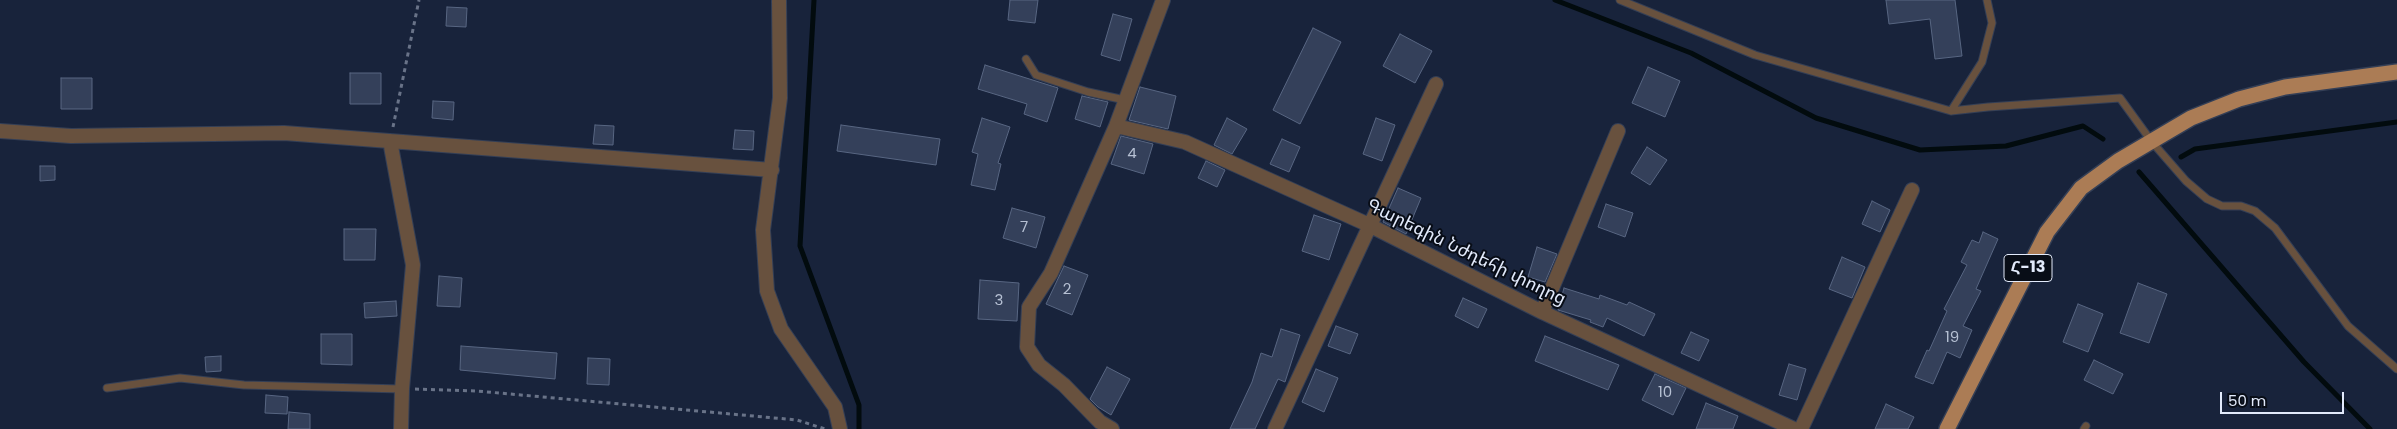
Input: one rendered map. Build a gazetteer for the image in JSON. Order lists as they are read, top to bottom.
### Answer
{
  "streets": {
    "main road": ["Հ-13"],
    "street": ["Գարեգին Նժդեհի փողոց"]
  },
  "house_numbers": [
    "4",
    "7",
    "2",
    "3",
    "19",
    "10"
  ],
  "scale_bar": "50 m"
}
